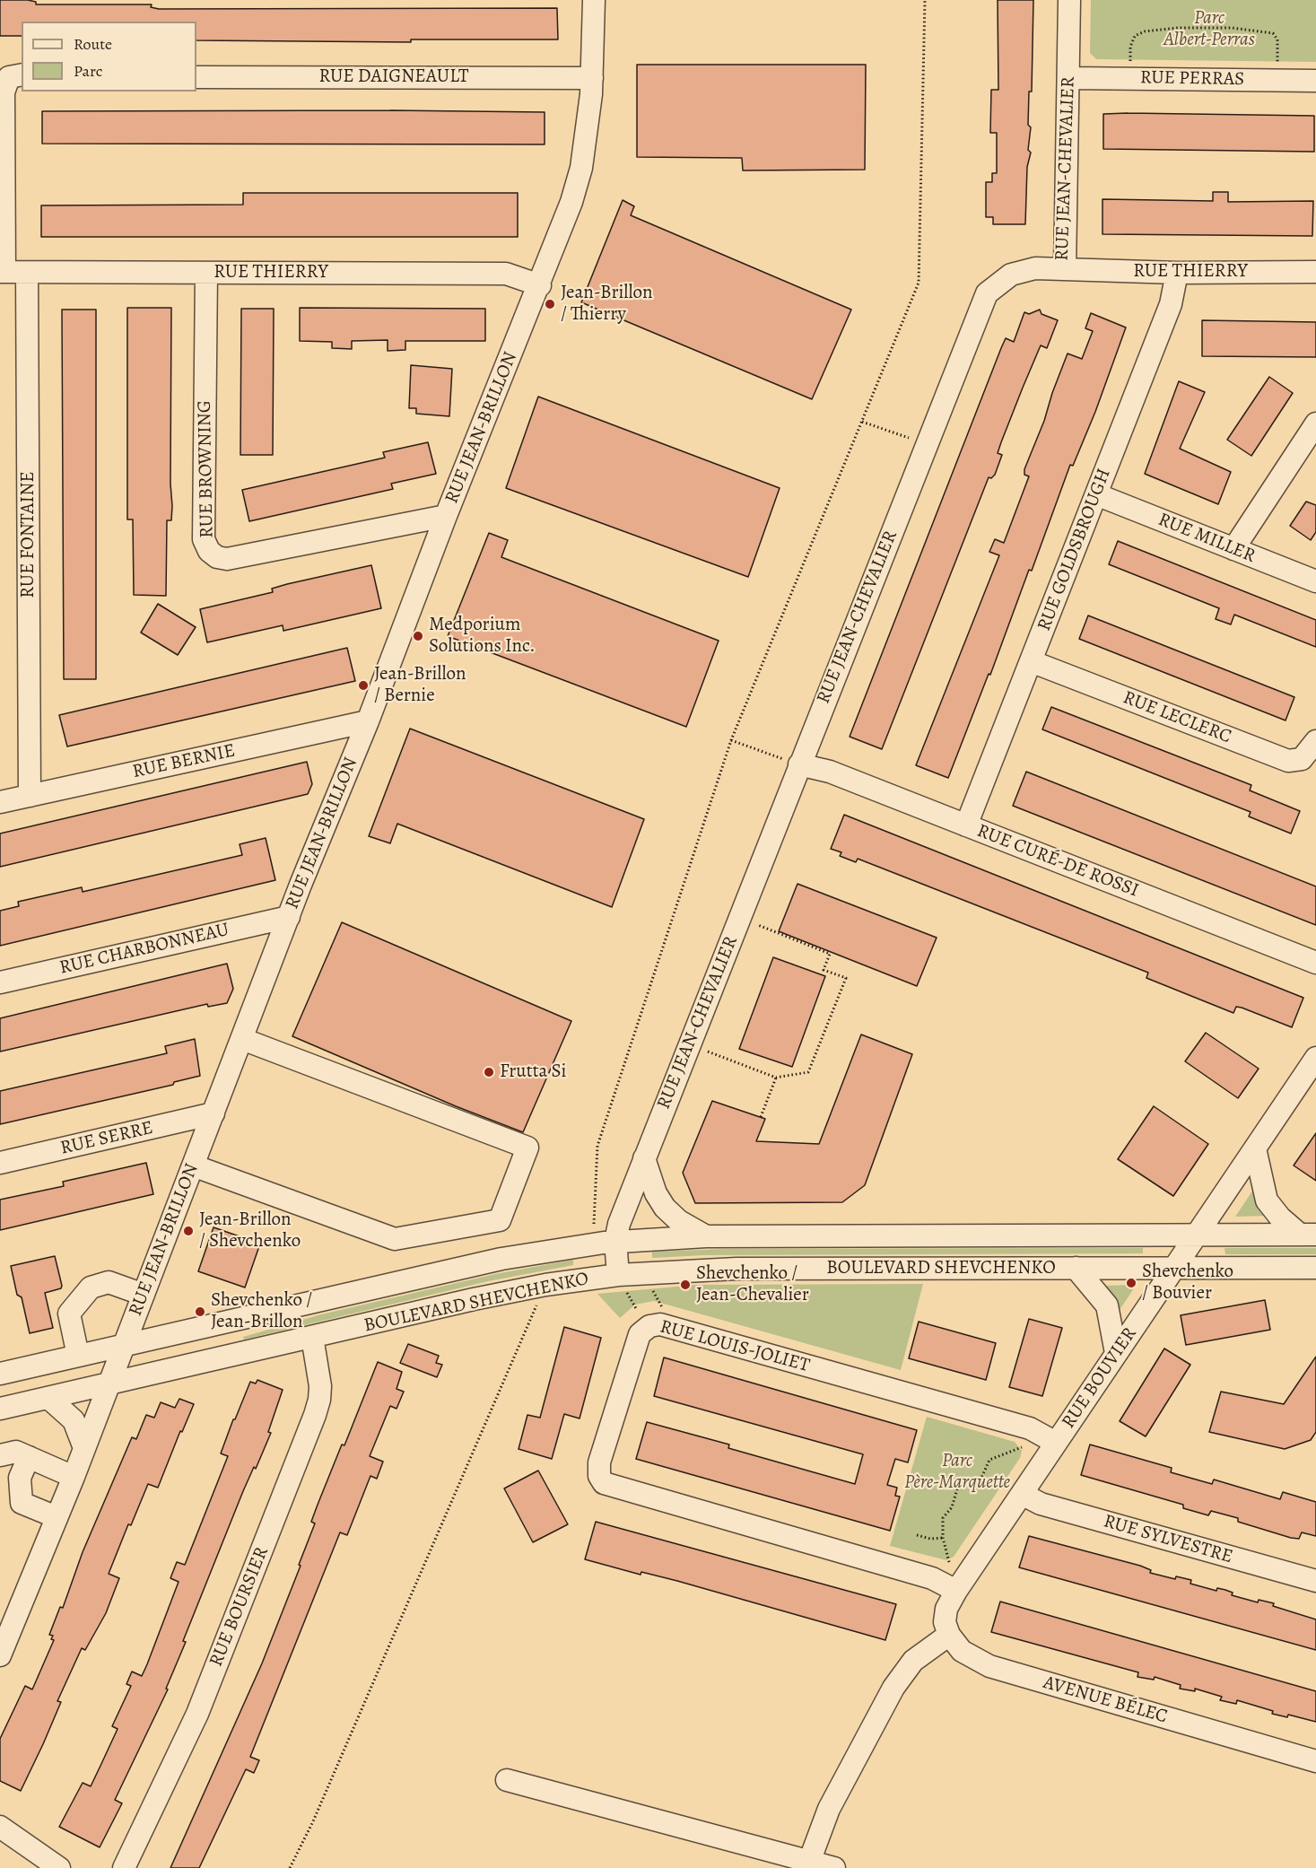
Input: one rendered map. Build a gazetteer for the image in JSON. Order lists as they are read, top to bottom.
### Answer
{
  "streets": {
    "street": [
      "RUE DAIGNEAULT",
      "RUE PERRAS",
      "RUE JEAN-CHEVALIER",
      "RUE THIERRY",
      "RUE JEAN-BRILLON",
      "RUE BROWNING",
      "RUE FONTAINE",
      "RUE MILLER",
      "RUE GOLDSBROUGH",
      "RUE LECLERC",
      "RUE BERNIE",
      "RUE CURÉ-DE ROSSI",
      "RUE CHARBONNEAU",
      "RUE SERRE",
      "BOULEVARD SHEVCHENKO",
      "RUE LOUIS-JOLIET",
      "RUE BOUVIER",
      "RUE SYLVESTRE",
      "RUE BOURSIER",
      "AVENUE BÉLEC"
    ]
  },
  "crossings": [
    ["RUE DAIGNEAULT", "RUE JEAN-BRILLON"],
    ["RUE PERRAS", "RUE JEAN-CHEVALIER"],
    ["RUE JEAN-CHEVALIER", "RUE THIERRY"],
    ["RUE JEAN-CHEVALIER", "RUE CURÉ-DE ROSSI"],
    ["RUE JEAN-CHEVALIER", "BOULEVARD SHEVCHENKO"],
    ["RUE THIERRY", "RUE JEAN-BRILLON"],
    ["RUE THIERRY", "RUE BROWNING"],
    ["RUE THIERRY", "RUE FONTAINE"],
    ["RUE THIERRY", "RUE GOLDSBROUGH"],
    ["RUE JEAN-BRILLON", "RUE BROWNING"],
    ["RUE JEAN-BRILLON", "RUE BERNIE"],
    ["RUE JEAN-BRILLON", "RUE CHARBONNEAU"],
    ["RUE JEAN-BRILLON", "RUE SERRE"],
    ["RUE JEAN-BRILLON", "BOULEVARD SHEVCHENKO"],
    ["RUE FONTAINE", "RUE BERNIE"],
    ["RUE MILLER", "RUE GOLDSBROUGH"],
    ["RUE GOLDSBROUGH", "RUE LECLERC"],
    ["RUE GOLDSBROUGH", "RUE CURÉ-DE ROSSI"],
    ["BOULEVARD SHEVCHENKO", "RUE BOUVIER"],
    ["BOULEVARD SHEVCHENKO", "RUE BOURSIER"],
    ["RUE LOUIS-JOLIET", "RUE BOUVIER"],
    ["RUE BOUVIER", "RUE SYLVESTRE"]
  ],
  "parks": ["Parc Albert-Perras", "Parc Père-Marquette"],
  "places": [
    "Jean-Brillon / Thierry",
    "Medporium Solutions Inc.",
    "Jean-Brillon / Bernie",
    "Frutta Si",
    "Jean-Brillon / Shevchenko",
    "Shevchenko / Bouvier",
    "Shevchenko / Jean-Chevalier",
    "Shevchenko / Jean-Brillon"
  ],
  "legend": ["Route", "Parc"]
}
